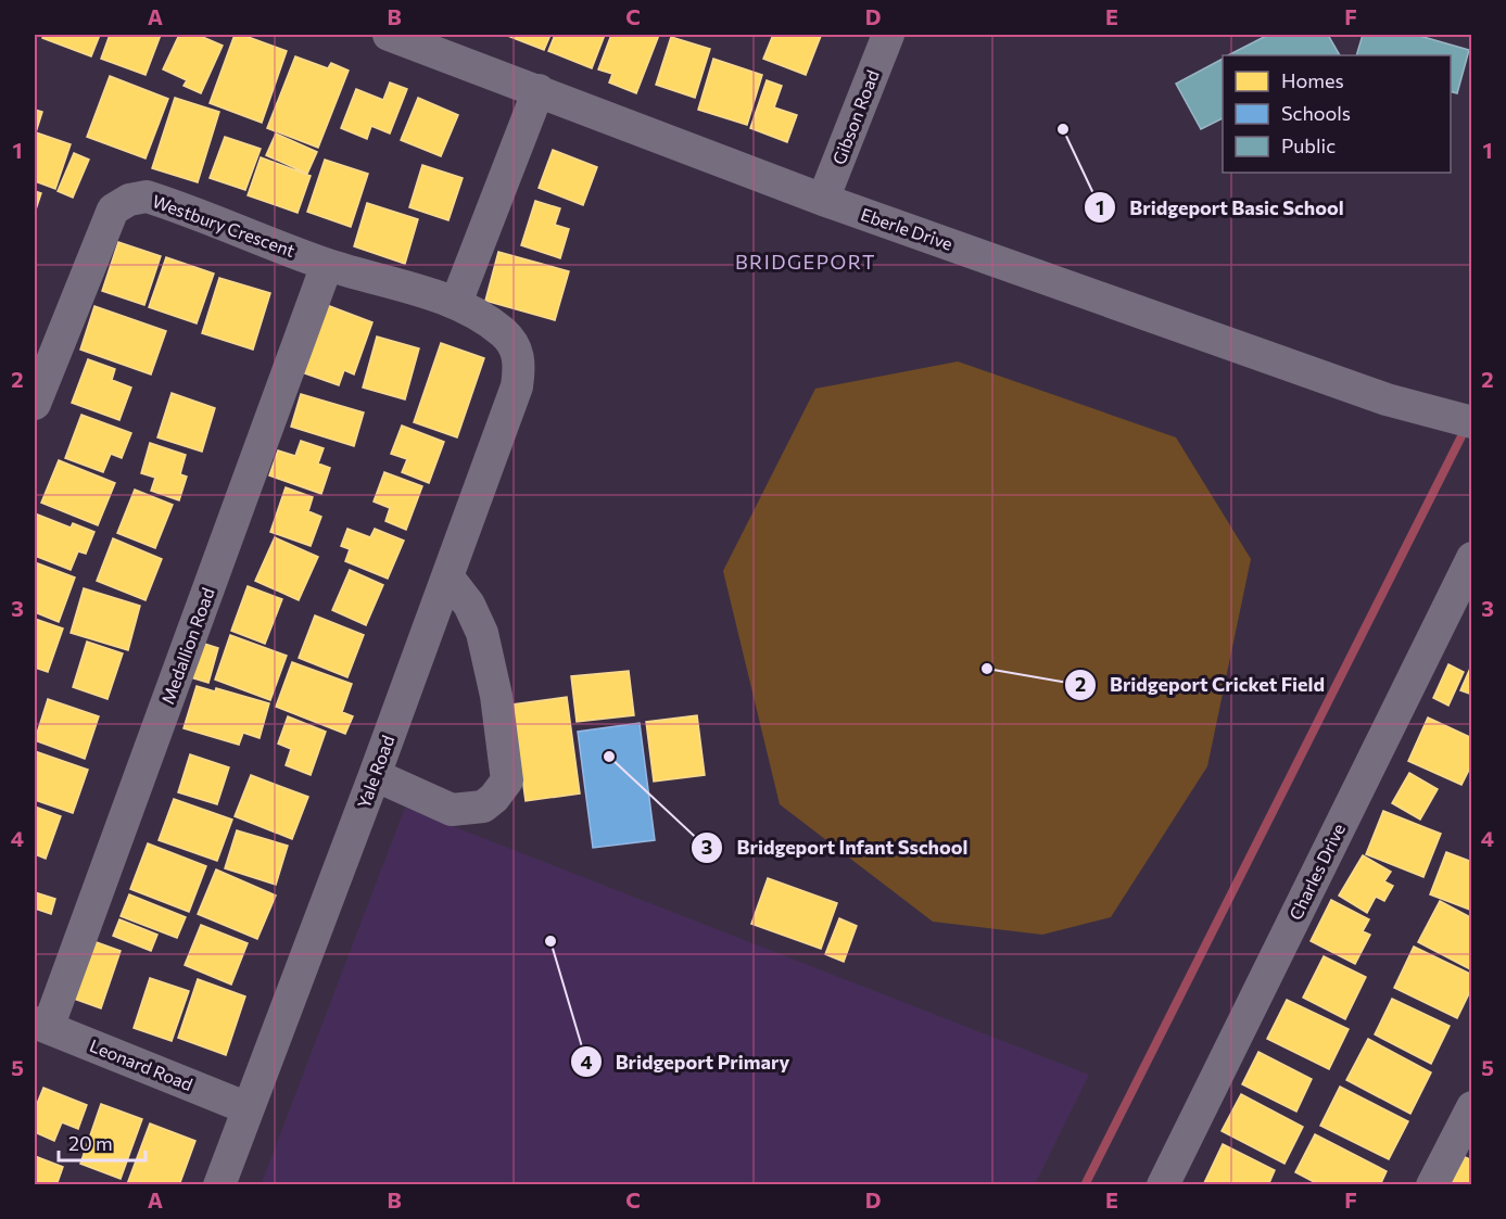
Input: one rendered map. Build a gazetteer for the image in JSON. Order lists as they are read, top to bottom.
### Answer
{
  "streets": {
    "street": [
      "Gibson Road",
      "Westbury Crescent",
      "Eberle Drive",
      "Medallion Road",
      "Yale Road",
      "Charles Drive",
      "Leonard Road"
    ]
  },
  "crossings": [
    ["Gibson Road", "Eberle Drive"],
    ["Westbury Crescent", "Medallion Road"],
    ["Westbury Crescent", "Yale Road"],
    ["Medallion Road", "Leonard Road"],
    ["Yale Road", "Leonard Road"]
  ],
  "districts": ["BRIDGEPORT"],
  "places": [
    "Bridgeport Basic School",
    "Bridgeport Cricket Field",
    "Bridgeport Infant Sschool",
    "Bridgeport Primary"
  ],
  "legend": ["Homes", "Schools", "Public"],
  "scale_bar": "20 m",
  "grid": {
    "columns": [
      "A",
      "B",
      "C",
      "D",
      "E",
      "F"
    ],
    "rows": [
      "1",
      "2",
      "3",
      "4",
      "5"
    ]
  }
}
